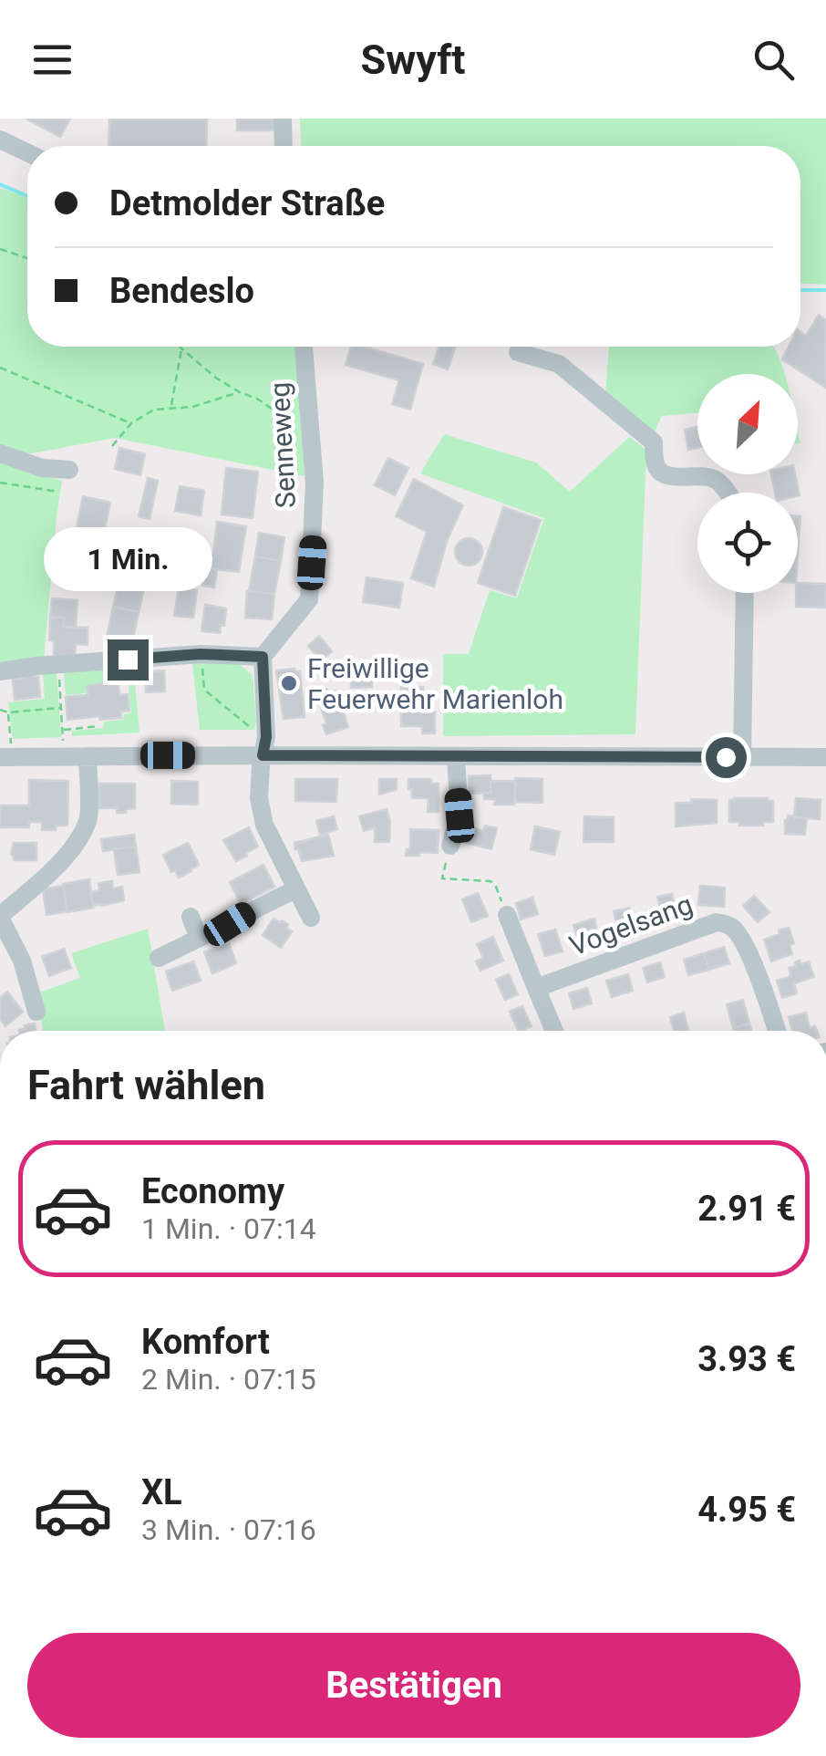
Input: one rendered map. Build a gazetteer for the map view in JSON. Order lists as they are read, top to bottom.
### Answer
{
  "streets": {
    "street": ["Senneweg", "Vogelsang"]
  },
  "places": ["Freiwillige Feuerwehr Marienloh"],
  "north": "top right",
  "page": {
    "header": "Swyft",
    "banner": ["Detmolder Straße", "Bendeslo"],
    "bubble": "1 Min.",
    "heading": "Fahrt wählen",
    "list": [
      {
        "name": "Economy",
        "note": "1 Min. · 07:14",
        "value": "2.91 €"
      },
      {
        "name": "Komfort",
        "note": "2 Min. · 07:15",
        "value": "3.93 €"
      },
      {
        "name": "XL",
        "note": "3 Min. · 07:16",
        "value": "4.95 €"
      }
    ],
    "buttons": "Bestätigen"
  }
}
